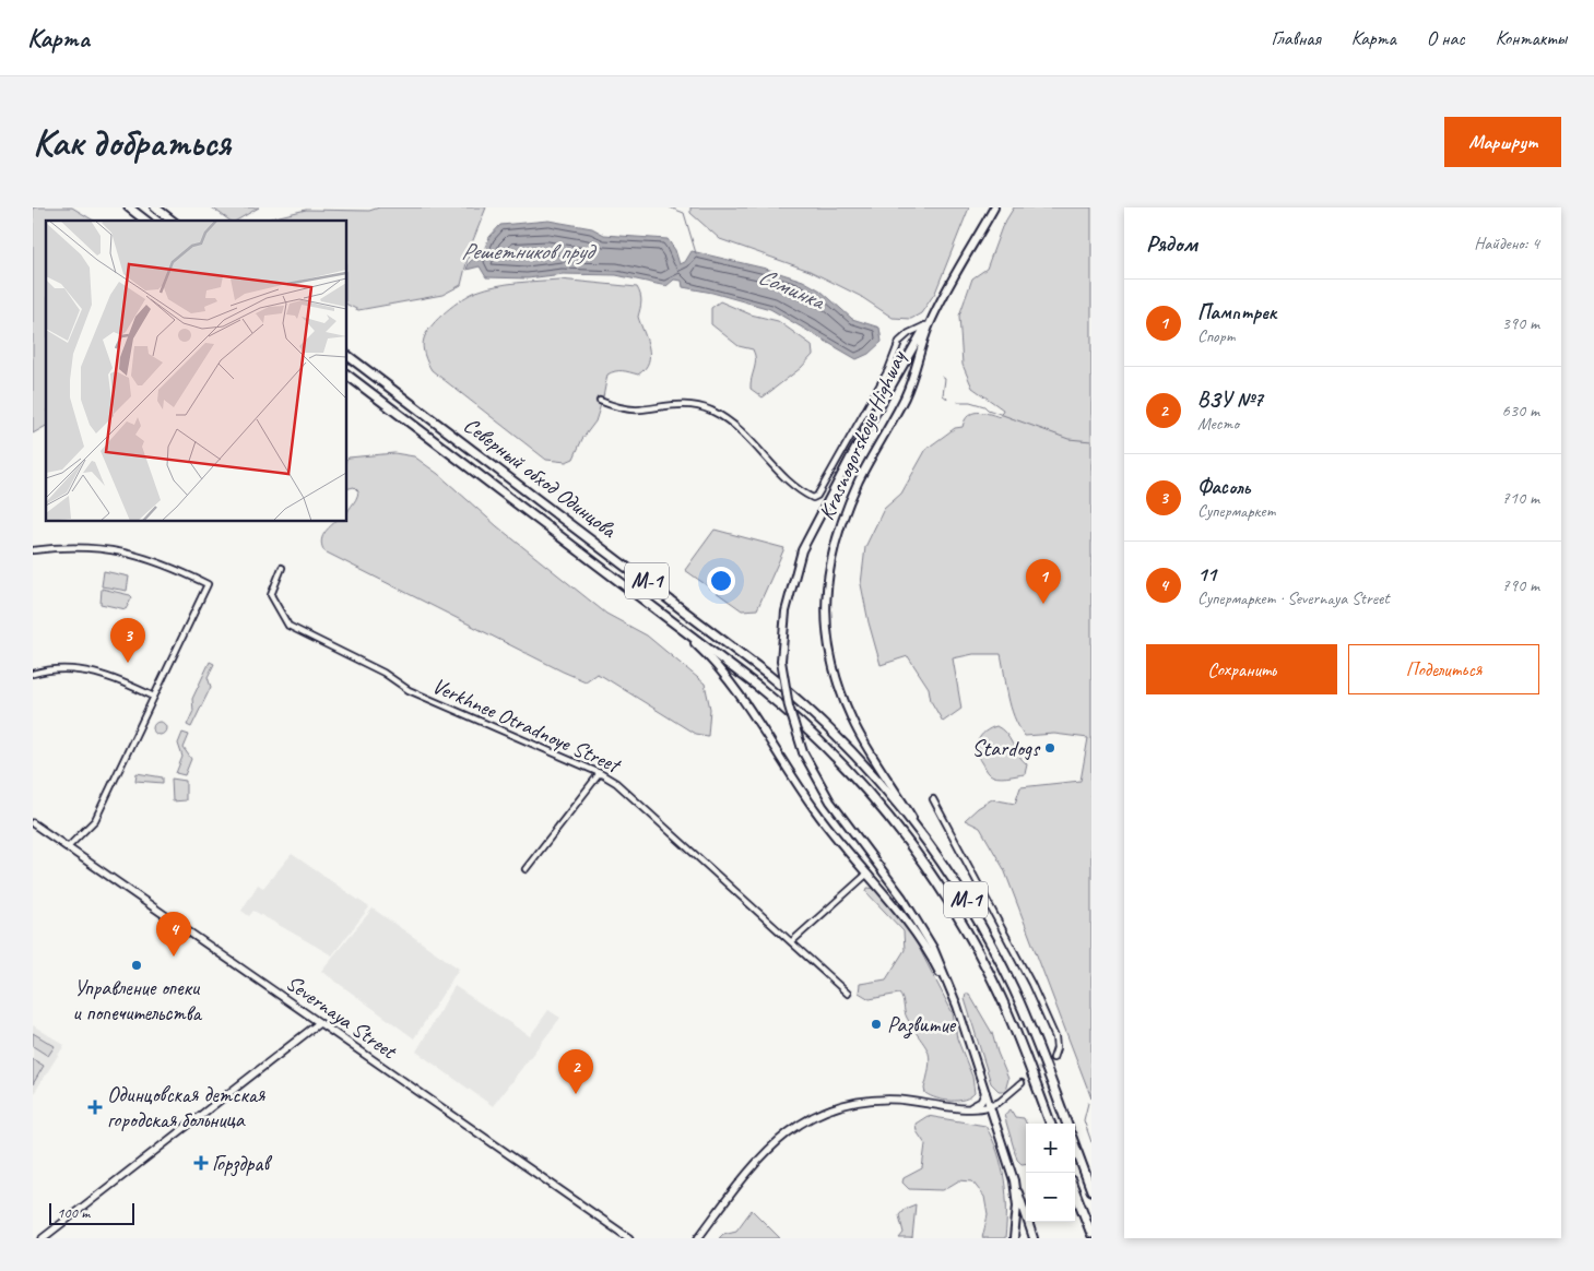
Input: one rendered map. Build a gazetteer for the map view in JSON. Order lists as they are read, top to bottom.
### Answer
{
  "streets": {
    "highway": ["Северный обход Одинцова", "М-1"],
    "main road": ["Krasnogorskoye Highway"],
    "street": ["Verkhnee Otradnoye Street", "Severnaya Street"]
  },
  "crossings": [
    ["Krasnogorskoye Highway", "Северный обход Одинцова"]
  ],
  "water": ["Решетников пруд", "Соминка"],
  "places": {
    "other": ["Stardogs", "Управление опеки и попечительства", "Развитие"],
    "health": ["Одинцовская детская городская больница", "Горздрав"]
  },
  "scale_bar": "100 m",
  "page": {
    "header": "Карта",
    "nav": [
      "Главная",
      "Карта",
      "О нас",
      "Контакты"
    ],
    "buttons": [
      "Маршрут",
      ["Сохранить", "Поделиться"]
    ],
    "title": "Как добраться",
    "heading": ["Рядом", "Найдено: 4"],
    "list": [
      {
        "mark": "1",
        "name": "Памптрек",
        "note": "Спорт",
        "value": "390 m"
      },
      {
        "mark": "2",
        "name": "ВЗУ №7",
        "note": "Место",
        "value": "630 m"
      },
      {
        "mark": "3",
        "name": "Фасоль",
        "note": "Супермаркет",
        "value": "710 m"
      },
      {
        "mark": "4",
        "name": "11",
        "note": "Супермаркет · Severnaya Street",
        "value": "790 m"
      }
    ],
    "pins": [
      "1",
      "3",
      "4",
      "2"
    ],
    "map_buttons": ["+", "−"],
    "scale": "100 m"
  }
}
